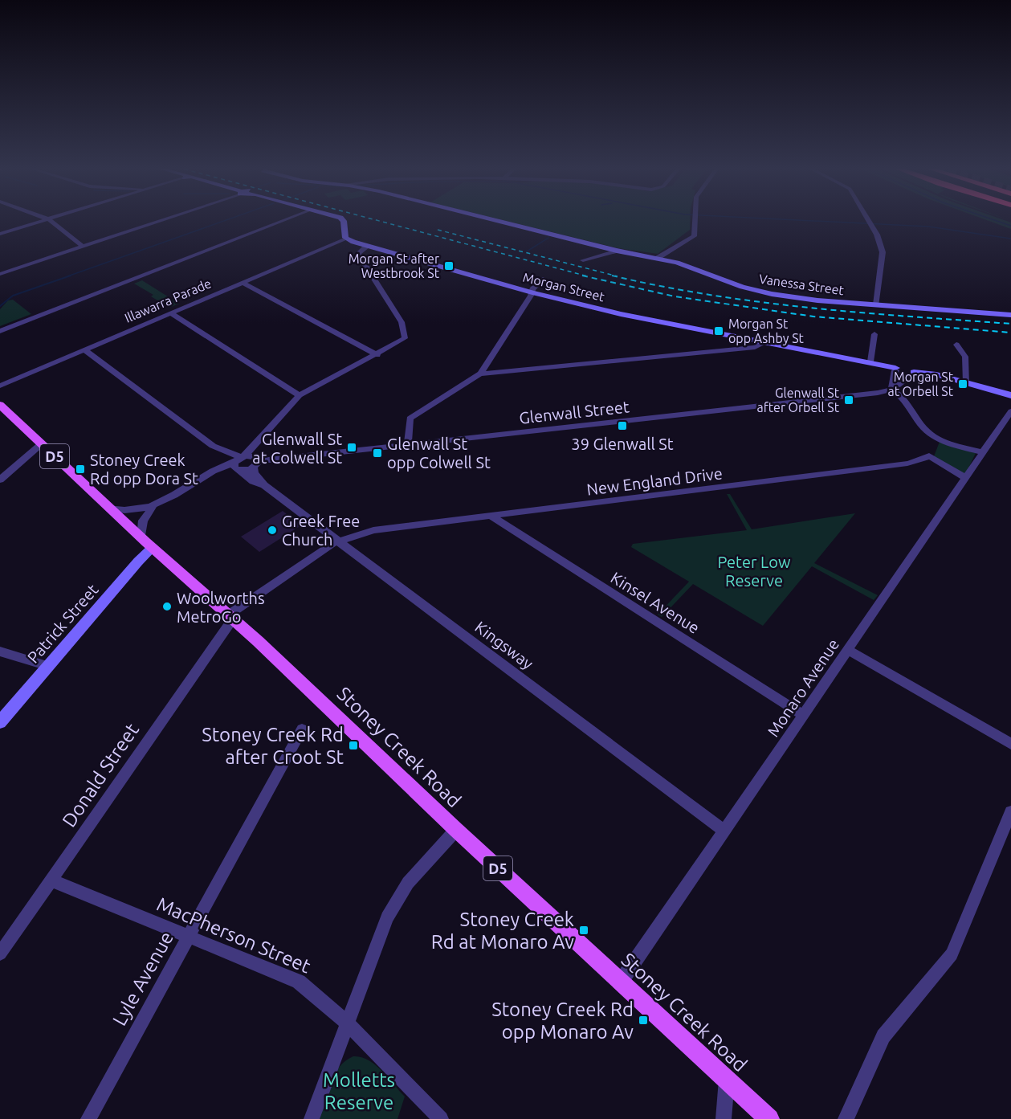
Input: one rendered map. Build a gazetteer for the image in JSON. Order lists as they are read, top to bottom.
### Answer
{
  "streets": {
    "main road": ["D5", "Stoney Creek Road"],
    "street": [
      "Vanessa Street",
      "Morgan Street",
      "Illawarra Parade",
      "Glenwall Street",
      "New England Drive",
      "Kinsel Avenue",
      "Patrick Street",
      "Kingsway",
      "Monaro Avenue",
      "Donald Street",
      "MacPherson Street",
      "Lyle Avenue"
    ]
  },
  "crossings": [
    ["Morgan Street", "Illawarra Parade"],
    ["Illawarra Parade", "Kingsway"],
    ["Glenwall Street", "Kingsway"],
    ["New England Drive", "Kinsel Avenue"],
    ["New England Drive", "Kingsway"],
    ["New England Drive", "Stoney Creek Road"],
    ["New England Drive", "Donald Street"],
    ["Kinsel Avenue", "Monaro Avenue"],
    ["Patrick Street", "Stoney Creek Road"],
    ["Kingsway", "Monaro Avenue"],
    ["Monaro Avenue", "Stoney Creek Road"],
    ["Stoney Creek Road", "Donald Street"],
    ["Donald Street", "MacPherson Street"],
    ["MacPherson Street", "Lyle Avenue"]
  ],
  "parks": ["Peter Low Reserve", "Molletts Reserve"],
  "places": {
    "transit": [
      "Morgan St after Westbrook St",
      "Morgan St opp Ashby St",
      "Morgan St at Orbell St",
      "Glenwall St after Orbell St",
      "39 Glenwall St",
      "Glenwall St at Colwell St",
      "Glenwall St opp Colwell St",
      "Stoney Creek Rd opp Dora St",
      "Stoney Creek Rd after Croot St",
      "Stoney Creek Rd at Monaro Av",
      "Stoney Creek Rd opp Monaro Av"
    ],
    "other": ["Greek Free Church", "Woolworths MetroGo"]
  }
}
